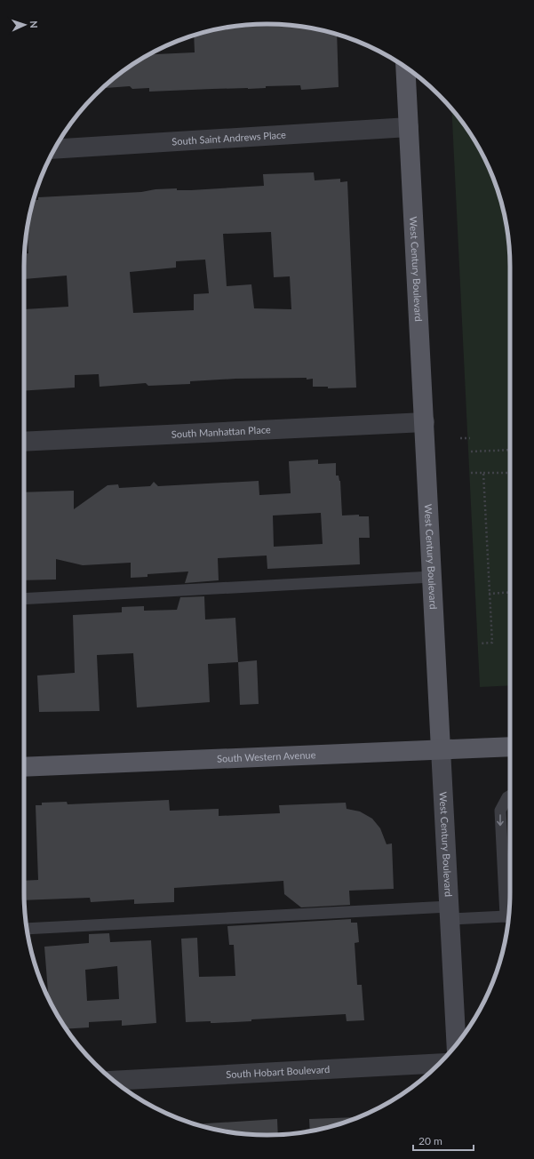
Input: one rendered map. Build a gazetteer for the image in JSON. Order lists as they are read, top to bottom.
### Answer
{
  "streets": {
    "main road": ["West Century Boulevard", "South Western Avenue"],
    "street": ["South Saint Andrews Place", "South Manhattan Place", "South Hobart Boulevard"]
  },
  "crossings": [
    ["South Saint Andrews Place", "West Century Boulevard"],
    ["West Century Boulevard", "South Manhattan Place"],
    ["West Century Boulevard", "South Western Avenue"]
  ],
  "scale_bar": "20 m",
  "north": "right"
}
